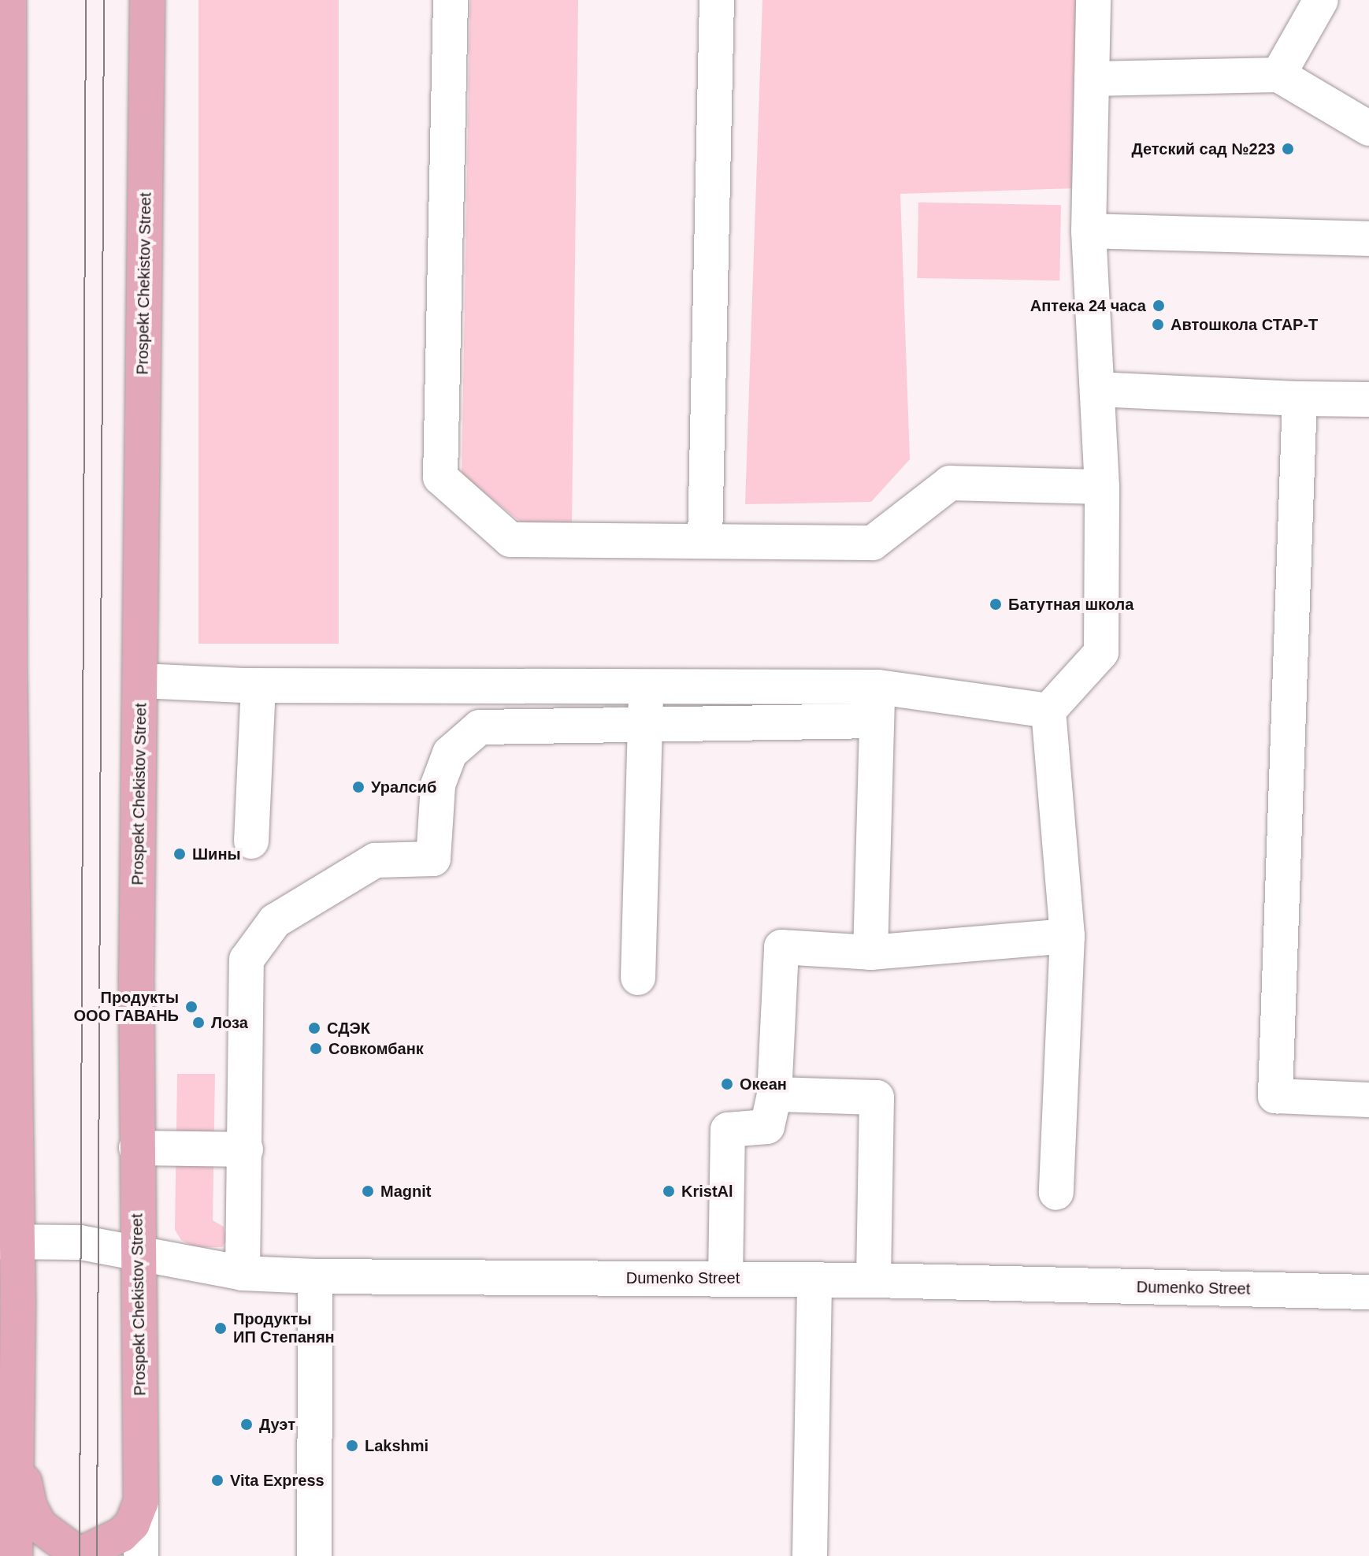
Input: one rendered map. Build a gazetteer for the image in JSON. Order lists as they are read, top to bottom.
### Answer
{
  "streets": {
    "main road": ["Prospekt Chekistov Street"],
    "street": ["Dumenko Street"]
  },
  "crossings": [
    ["Prospekt Chekistov Street", "Dumenko Street"]
  ],
  "places": [
    "Детский сад №223",
    "Аптека 24 часа",
    "Автошкола СТАР-Т",
    "Батутная школа",
    "Уралсиб",
    "Шины",
    "Продукты ООО ГАВАНЬ",
    "Лоза",
    "СДЭК",
    "Совкомбанк",
    "Океан",
    "Magnit",
    "KristAl",
    "Продукты ИП Степанян",
    "Дуэт",
    "Lakshmi",
    "Vita Express"
  ]
}
